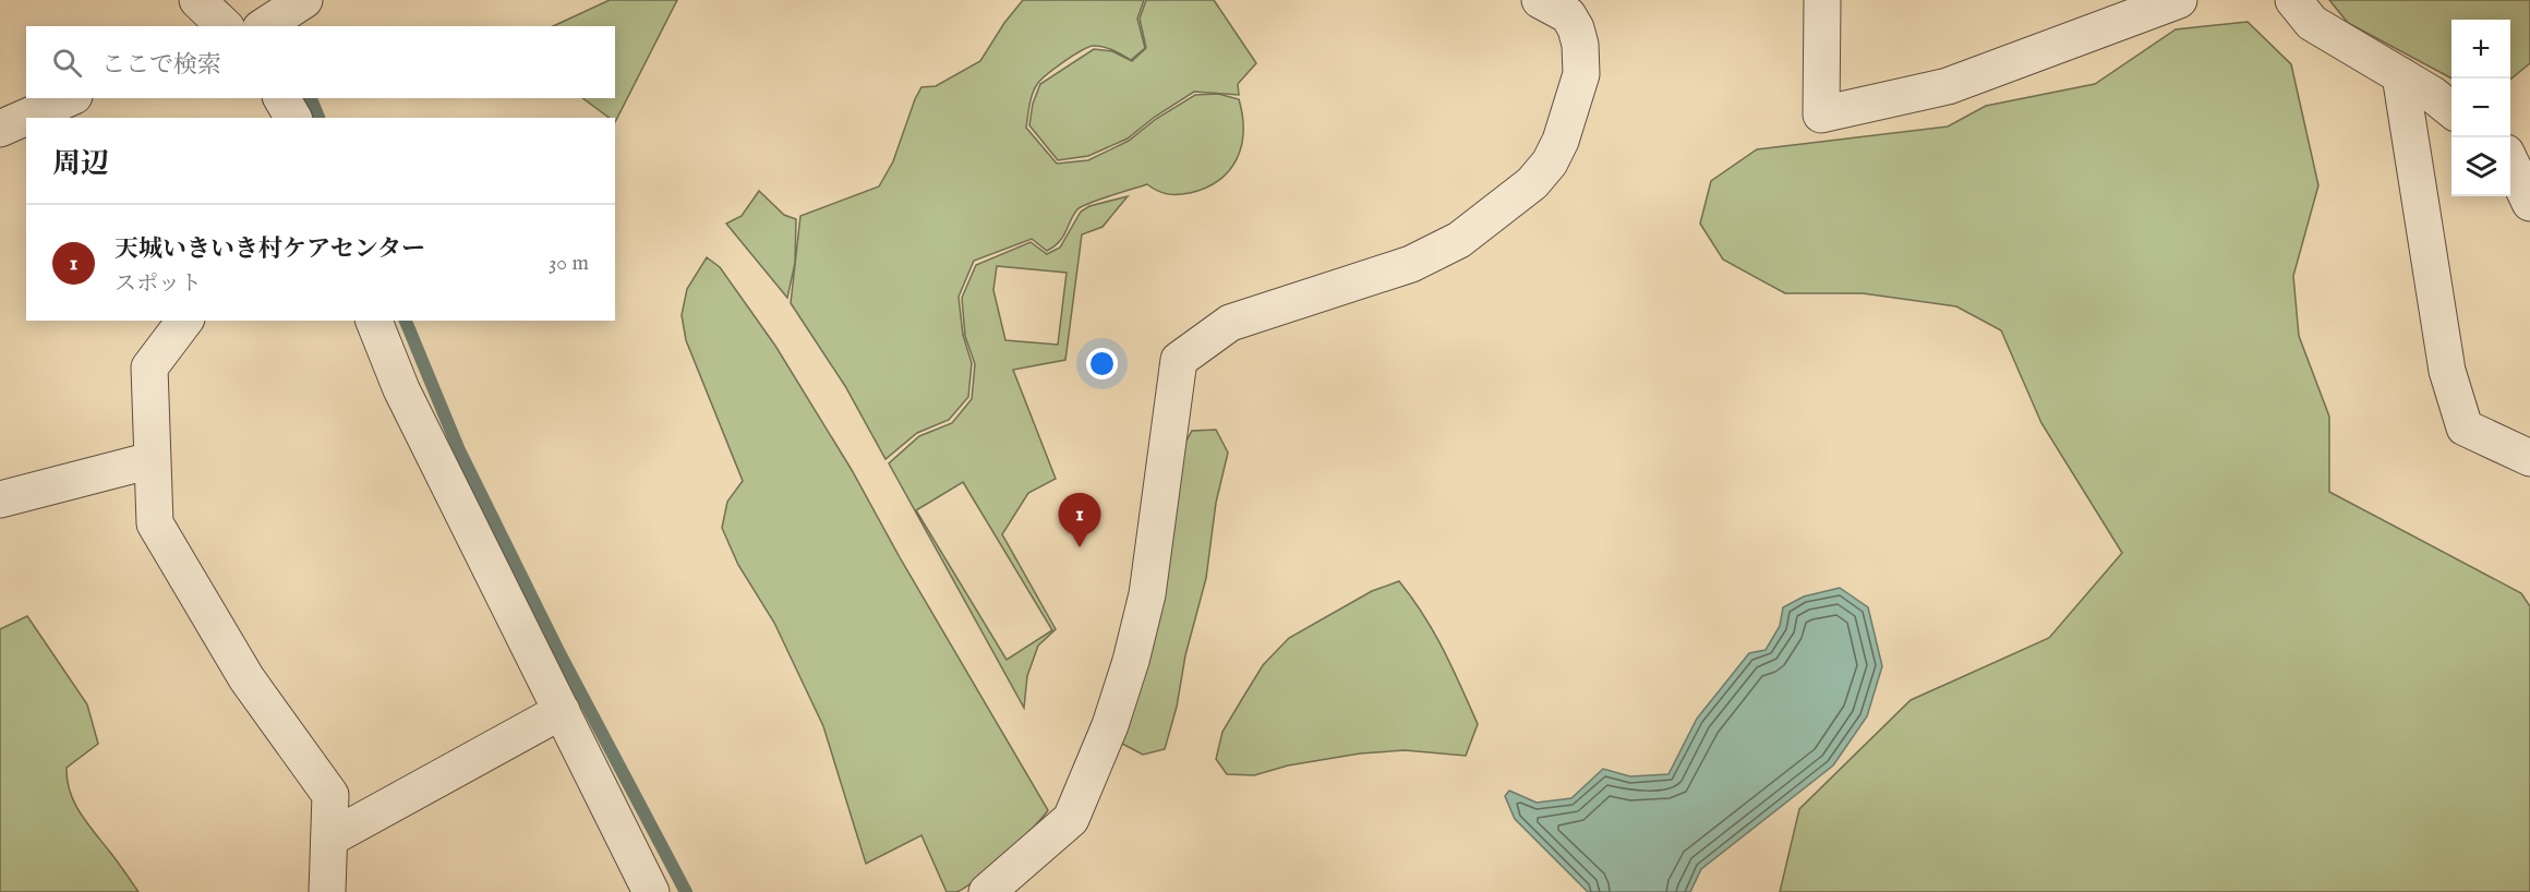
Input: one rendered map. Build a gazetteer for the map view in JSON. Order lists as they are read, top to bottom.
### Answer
{
  "page": {
    "map_buttons": ["+", "−"],
    "search": "ここで検索",
    "heading": "周辺",
    "list": [
      {
        "mark": "1",
        "name": "天城いきいき村ケアセンター",
        "note": "スポット",
        "value": "30 m"
      }
    ],
    "pins": "1"
  }
}
